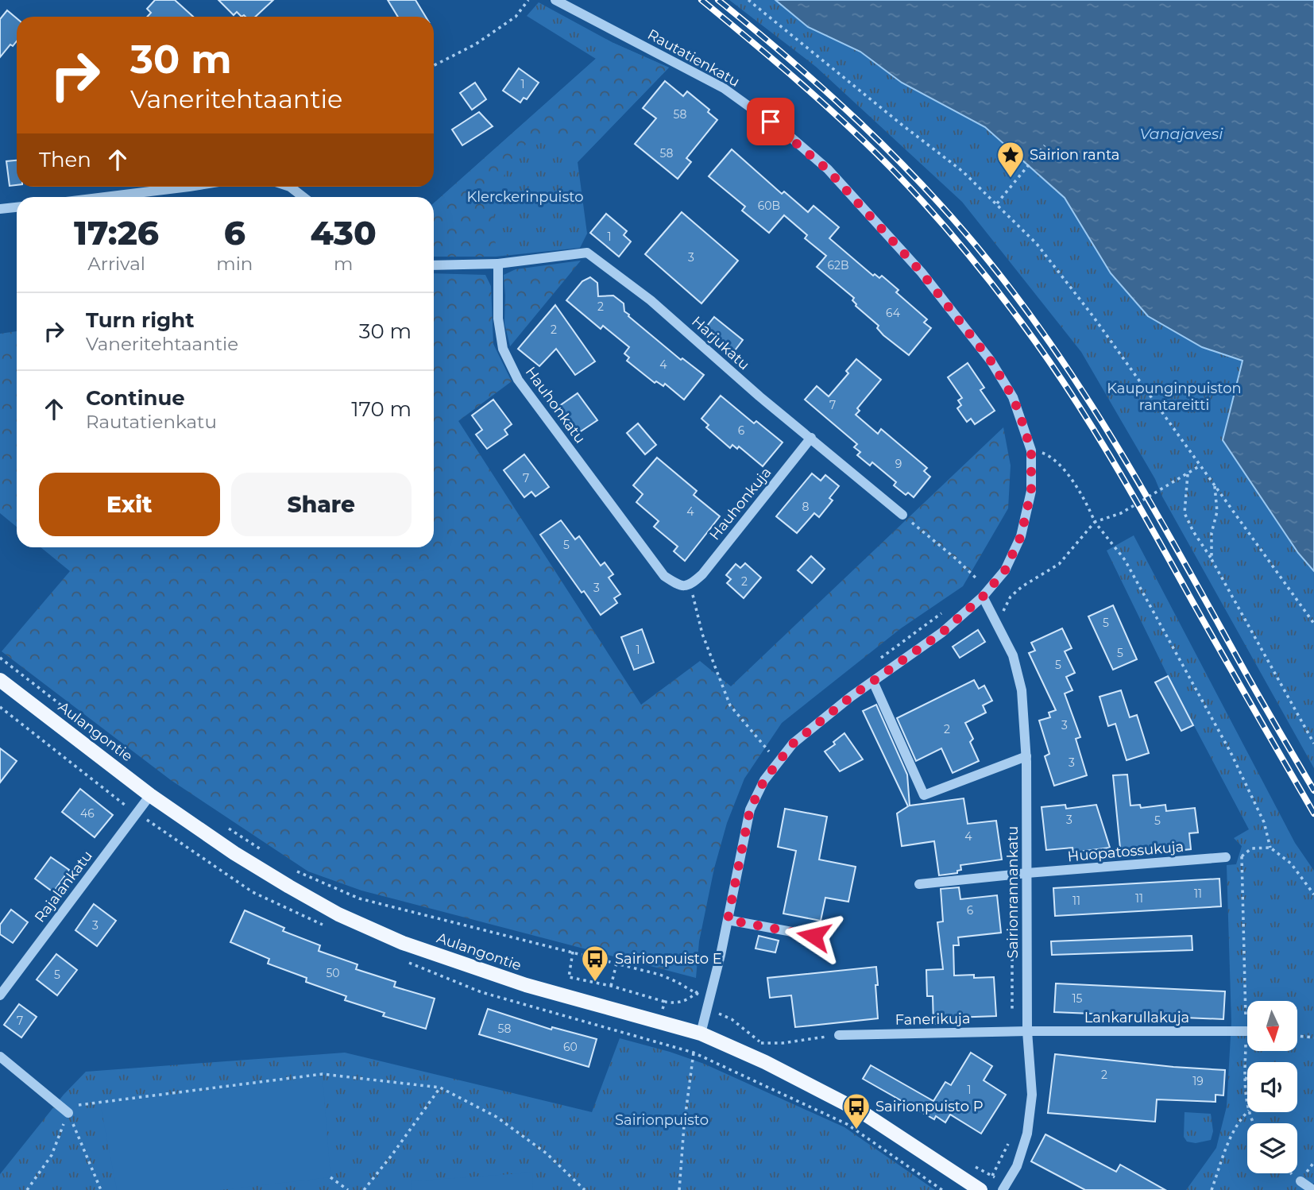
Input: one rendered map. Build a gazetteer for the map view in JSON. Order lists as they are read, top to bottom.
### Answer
{
  "streets": {
    "main road": ["Aulangontie"],
    "street": [
      "Rautatienkatu",
      "Harjukatu",
      "Hauhonkatu",
      "Hauhonkuja",
      "Huopatossukuja",
      "Rajalankatu",
      "Sairionrannankatu",
      "Lankarullakuja",
      "Fanerikuja"
    ]
  },
  "crossings": [
    ["Rautatienkatu", "Aulangontie"],
    ["Rautatienkatu", "Sairionrannankatu"],
    ["Harjukatu", "Hauhonkatu"],
    ["Harjukatu", "Hauhonkuja"],
    ["Hauhonkatu", "Hauhonkuja"],
    ["Aulangontie", "Rajalankatu"],
    ["Huopatossukuja", "Sairionrannankatu"],
    ["Sairionrannankatu", "Lankarullakuja"],
    ["Sairionrannankatu", "Fanerikuja"],
    ["Lankarullakuja", "Fanerikuja"]
  ],
  "water": ["Vanajavesi"],
  "parks": ["Klerckerinpuisto", "Kaupunginpuiston rantareitti", "Sairionpuisto"],
  "places": {
    "place": ["Sairion ranta"],
    "bus stop": ["Sairionpuisto E", "Sairionpuisto P"]
  },
  "house_numbers": [
    "1",
    "58",
    "58",
    "60B",
    "1",
    "3",
    "62B",
    "2",
    "64",
    "2",
    "4",
    "7",
    "6",
    "9",
    "7",
    "8",
    "4",
    "5",
    "2",
    "3",
    "5",
    "1",
    "5",
    "5",
    "3",
    "2",
    "3",
    "46",
    "3",
    "5",
    "4",
    "11",
    "11",
    "11",
    "6",
    "3",
    "50",
    "5",
    "15",
    "7",
    "58",
    "60",
    "2",
    "19",
    "1"
  ],
  "north": "bottom",
  "page": {
    "turn": ["30 m", "Vaneritehtaantie"],
    "then": "Then",
    "eta": [
      "17:26",
      "Arrival",
      "6",
      "min",
      "430",
      "m"
    ],
    "list": [
      {
        "name": "Turn right",
        "note": "Vaneritehtaantie",
        "value": "30 m"
      },
      {
        "name": "Continue",
        "note": "Rautatienkatu",
        "value": "170 m"
      }
    ],
    "buttons": ["Exit", "Share"]
  }
}
